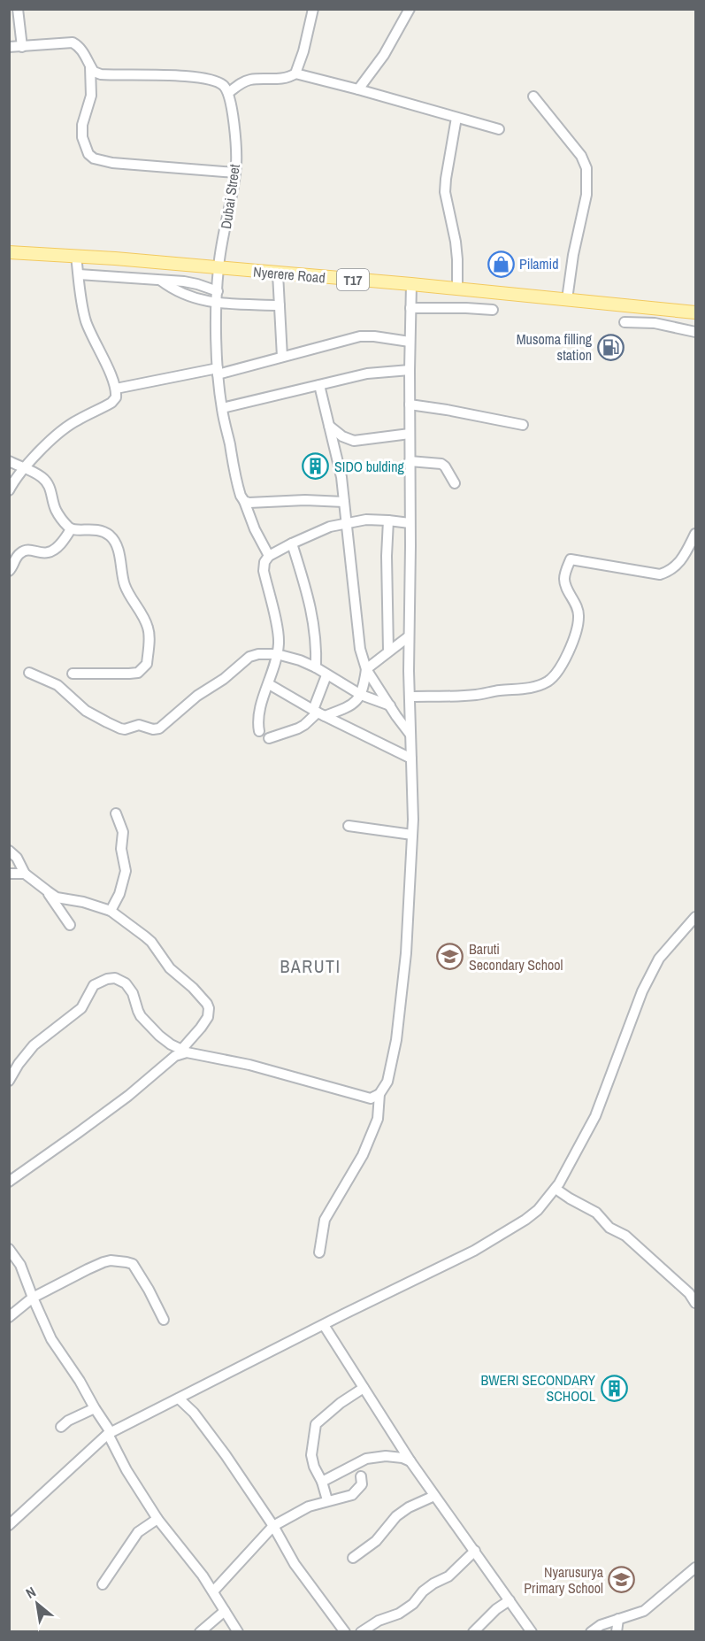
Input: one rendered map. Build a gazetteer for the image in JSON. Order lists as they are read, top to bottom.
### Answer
{
  "streets": {
    "main road": ["Nyerere Road", "T17"],
    "street": ["Dubai Street"]
  },
  "crossings": [
    ["Dubai Street", "Nyerere Road"]
  ],
  "districts": ["BARUTI"],
  "places": {
    "shop": ["Pilamid"],
    "fuel station": ["Musoma filling station"],
    "building": ["SIDO bulding", "BWERI SECONDARY SCHOOL"],
    "school or university": ["Baruti Secondary School", "Nyarusurya Primary School"]
  },
  "north": "top left"
}
